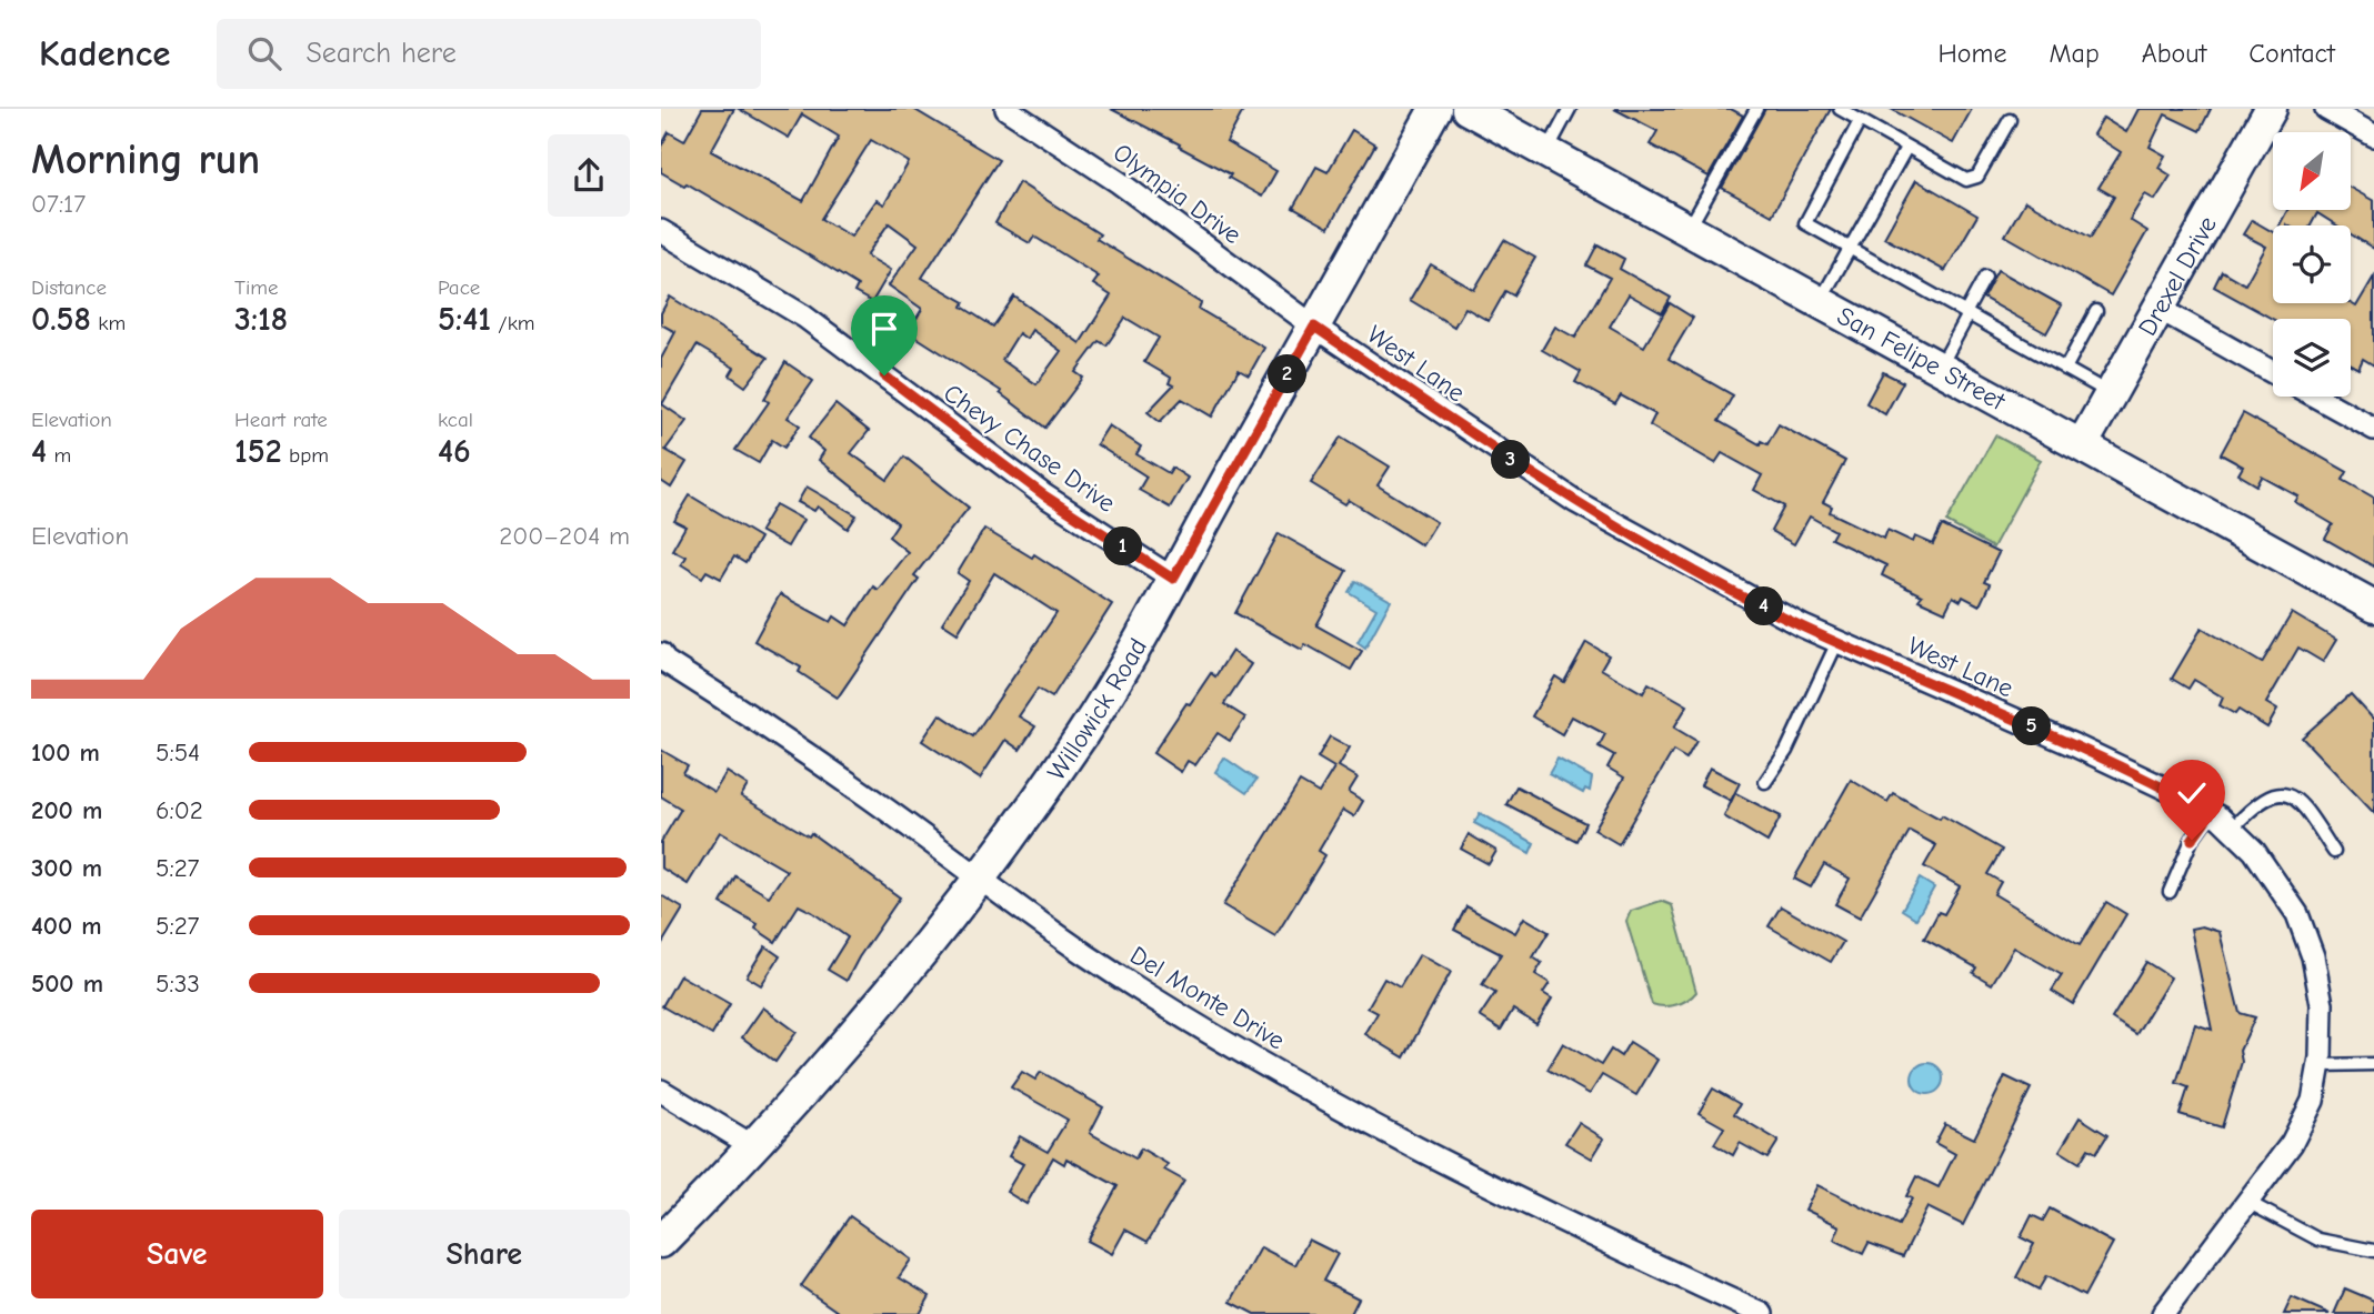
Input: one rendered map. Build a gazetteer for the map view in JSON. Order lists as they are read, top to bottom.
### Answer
{
  "streets": {
    "street": [
      "Olympia Drive",
      "Drexel Drive",
      "San Felipe Street",
      "West Lane",
      "Chevy Chase Drive",
      "Willowick Road",
      "Del Monte Drive"
    ]
  },
  "crossings": [
    ["Olympia Drive", "West Lane"],
    ["Olympia Drive", "Willowick Road"],
    ["Drexel Drive", "San Felipe Street"],
    ["West Lane", "Willowick Road"],
    ["Chevy Chase Drive", "Willowick Road"],
    ["Willowick Road", "Del Monte Drive"]
  ],
  "north": "bottom left",
  "page": {
    "header": "Kadence",
    "search": "Search here",
    "nav": [
      "Home",
      "Map",
      "About",
      "Contact"
    ],
    "heading": ["Morning run", "07:17"],
    "stats": [
      ["Distance", "0.58 km"],
      ["Time", "3:18"],
      ["Pace", "5:41 /km"],
      ["Elevation", "4 m"],
      ["Heart rate", "152 bpm"],
      ["kcal", "46"]
    ],
    "pins": [
      "2",
      "3",
      "1",
      "4",
      "5"
    ],
    "chart": ["Elevation", "200–204 m"],
    "list": [
      {
        "name": "100 m",
        "note": "5:54"
      },
      {
        "name": "200 m",
        "note": "6:02"
      },
      {
        "name": "300 m",
        "note": "5:27"
      },
      {
        "name": "400 m",
        "note": "5:27"
      },
      {
        "name": "500 m",
        "note": "5:33"
      }
    ],
    "buttons": ["Save", "Share"]
  }
}
